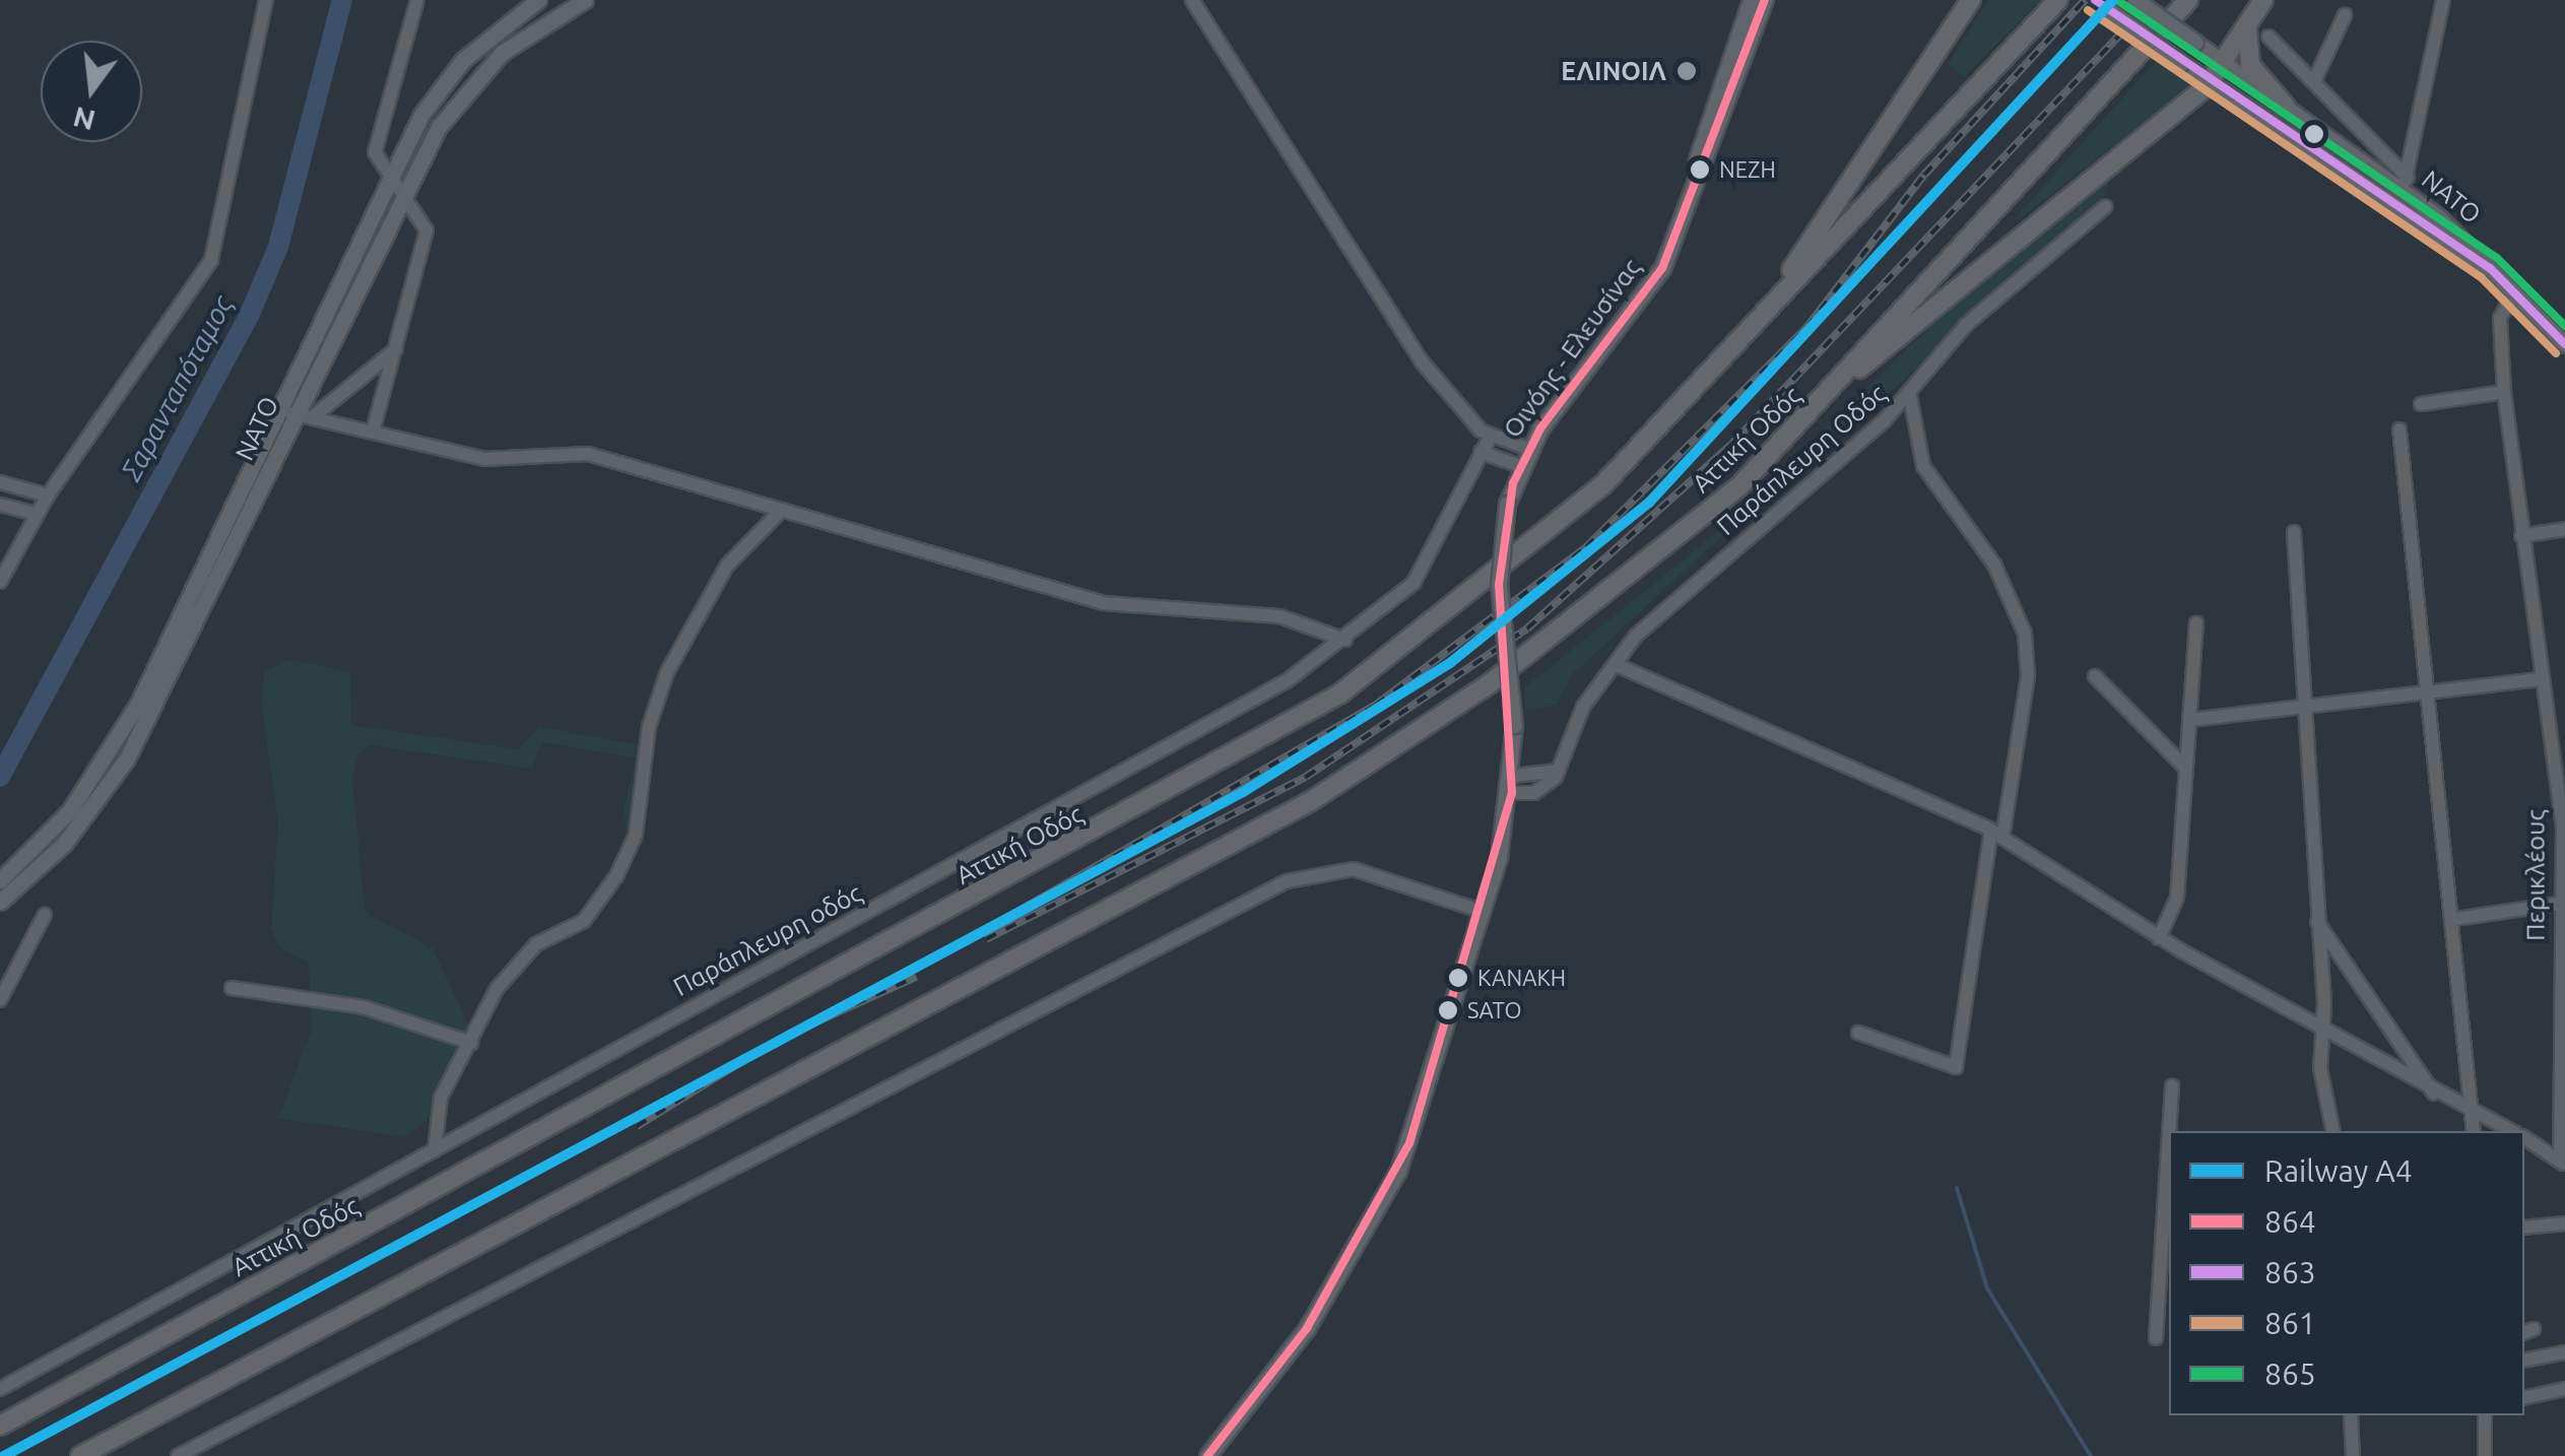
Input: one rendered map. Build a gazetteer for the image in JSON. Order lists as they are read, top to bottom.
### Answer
{
  "streets": {
    "highway": ["Αττική Οδός"],
    "main road": ["ΝΑΤΟ", "Οινόης - Ελευσίνας"],
    "street": ["Παράπλευρη Οδός", "Περικλέους", "Παράπλευρη οδός"]
  },
  "water": ["Σαρανταπόταμος"],
  "places": [
    "ΕΛΙΝΟΙΛ",
    "ΝΕΖΗ",
    "ΚΑΝΑΚΗ",
    "SATO"
  ],
  "lines": [
    "rail line A4",
    "transit line 864",
    "transit line 863",
    "transit line 865",
    "transit line 861"
  ],
  "legend": [
    "Railway A4",
    "864",
    "863",
    "861",
    "865"
  ],
  "north": "bottom"
}
